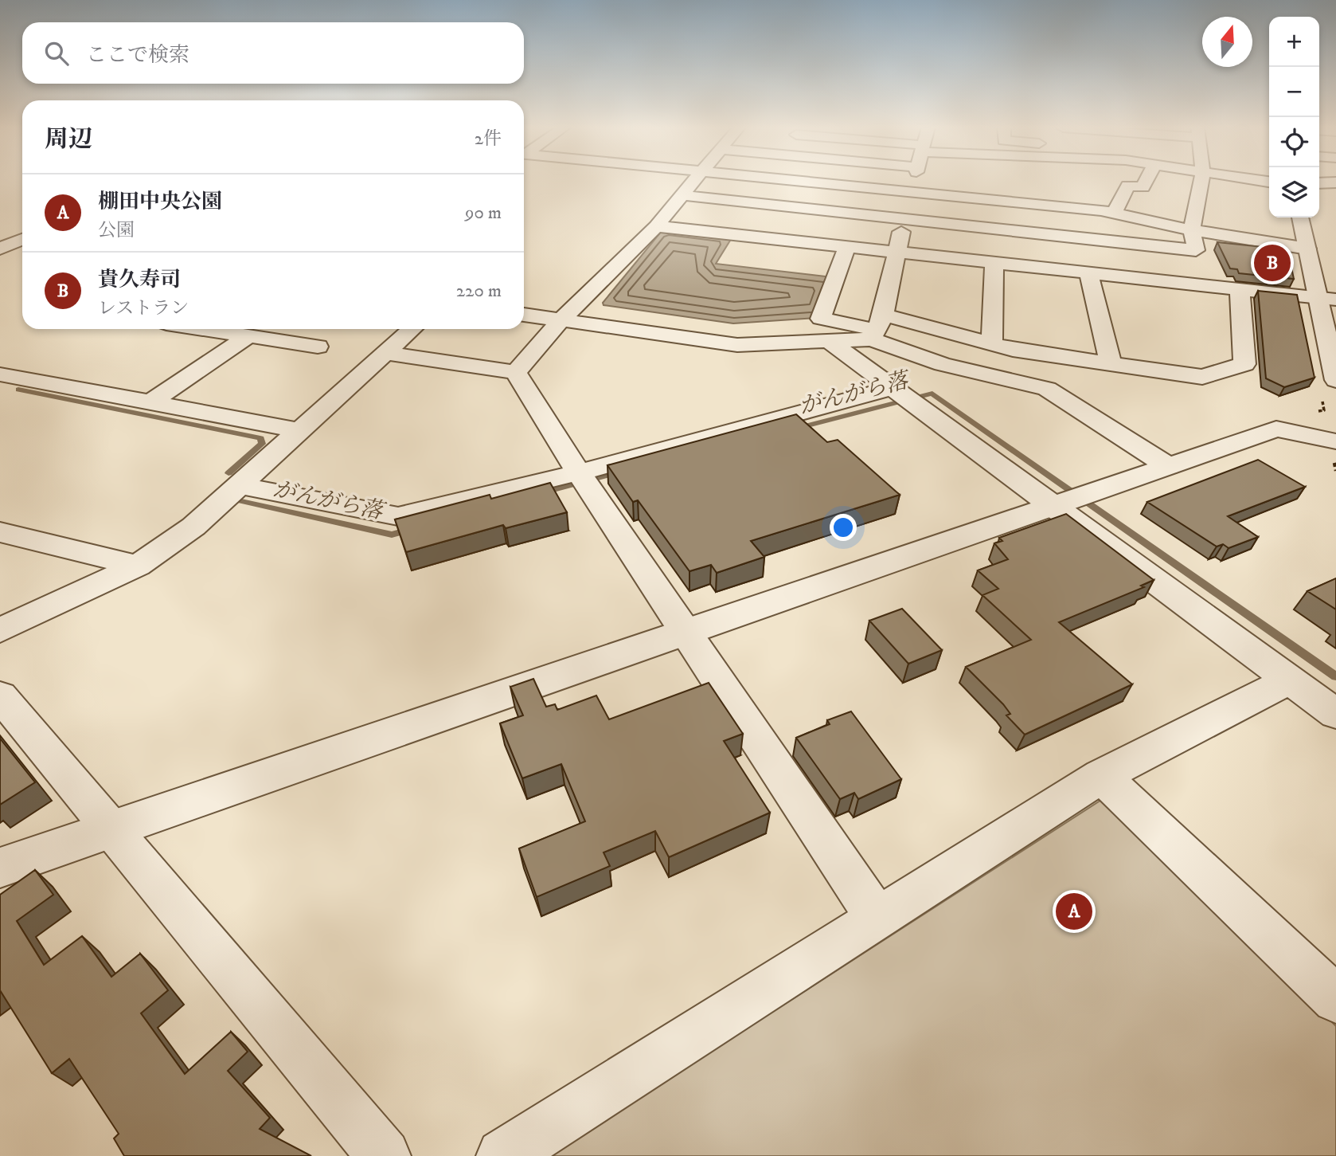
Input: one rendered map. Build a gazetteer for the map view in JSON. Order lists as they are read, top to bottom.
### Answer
{
  "water": ["がんがら落"],
  "north": "top",
  "page": {
    "map_buttons": ["+", "−"],
    "search": "ここで検索",
    "heading": ["周辺", "2件"],
    "list": [
      {
        "mark": "A",
        "name": "棚田中央公園",
        "note": "公園",
        "value": "90 m"
      },
      {
        "mark": "B",
        "name": "貴久寿司",
        "note": "レストラン",
        "value": "220 m"
      }
    ],
    "pins": ["B", "A"]
  }
}
